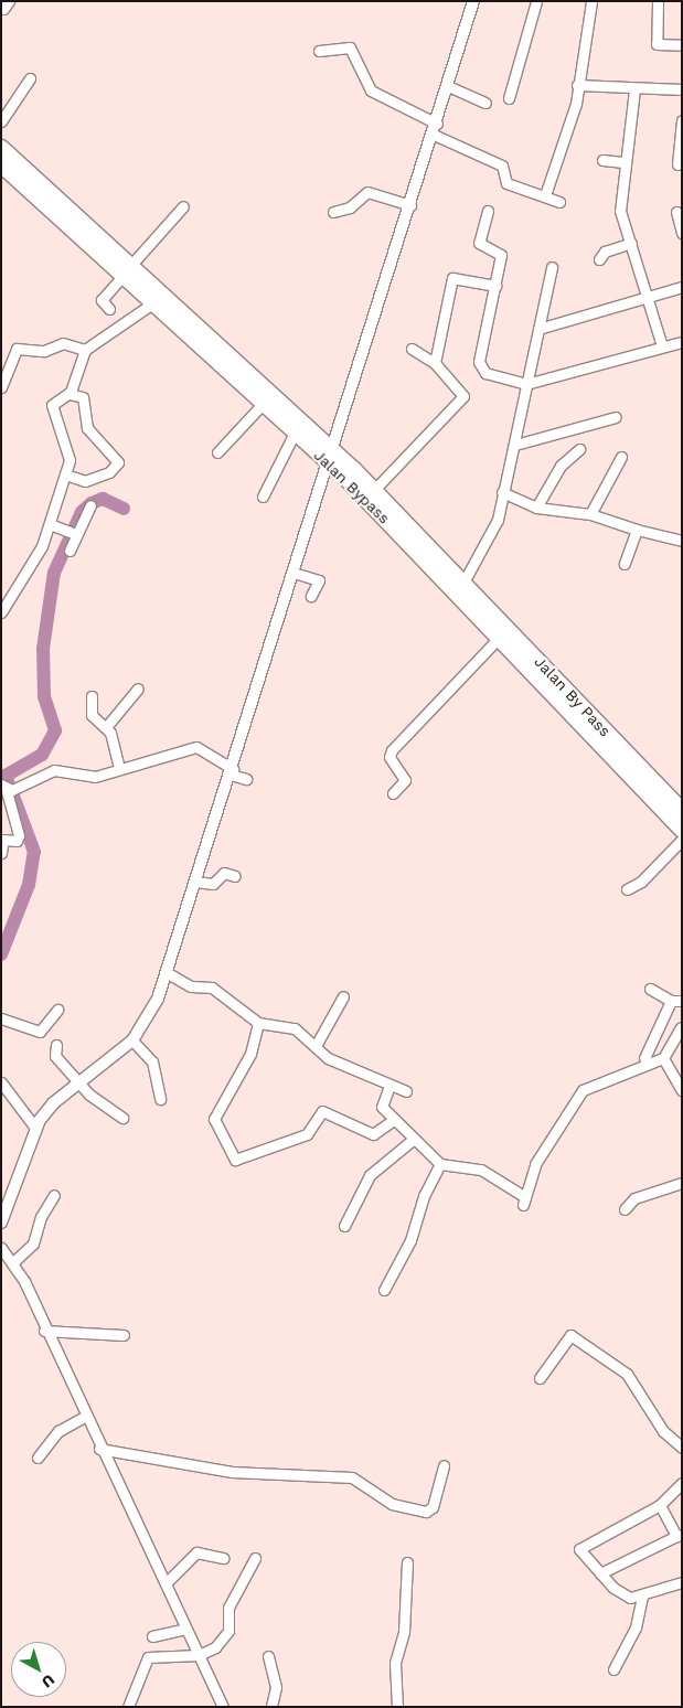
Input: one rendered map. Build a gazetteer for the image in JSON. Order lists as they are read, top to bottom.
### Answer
{
  "streets": {
    "highway": ["Jalan Bypass", "Jalan By Pass"]
  },
  "crossings": [
    ["Jalan Bypass", "Jalan By Pass"]
  ],
  "north": "bottom right"
}
